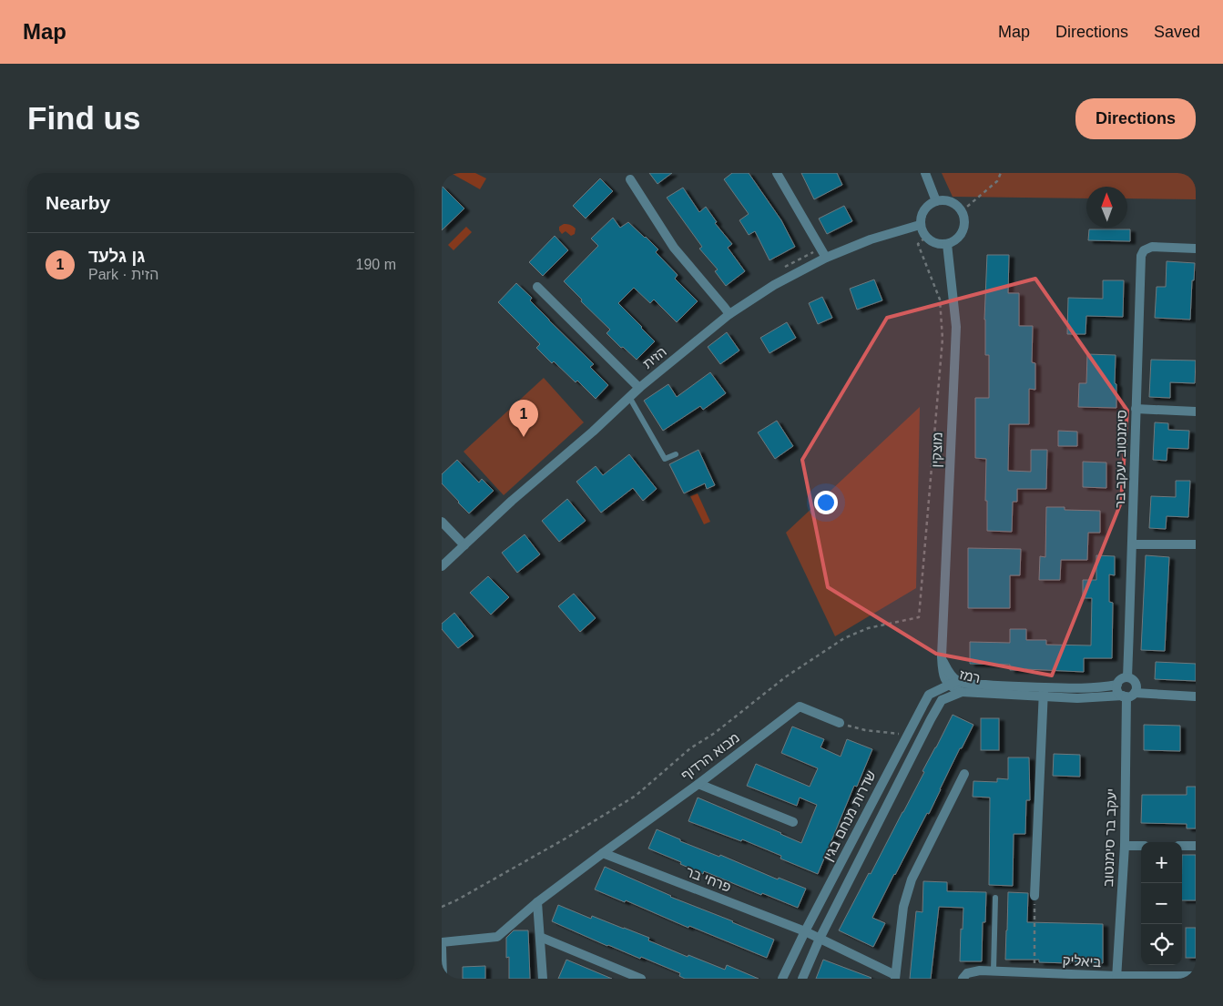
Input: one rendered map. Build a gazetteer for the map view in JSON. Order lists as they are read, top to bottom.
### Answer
{
  "streets": {
    "street": [
      "הזית",
      "מוצקין",
      "סימנטוב יעקב בר",
      "רמז",
      "מבוא הרדוף",
      "שדרות מנחם בגין",
      "יעקב בר סימנטוב",
      "פרחי בר",
      "ביאליק"
    ]
  },
  "crossings": [
    ["הזית", "מוצקין"],
    ["מוצקין", "רמז"],
    ["סימנטוב יעקב בר", "רמז"],
    ["סימנטוב יעקב בר", "יעקב בר סימנטוב"],
    ["רמז", "שדרות מנחם בגין"],
    ["רמז", "יעקב בר סימנטוב"],
    ["מבוא הרדוף", "פרחי בר"],
    ["שדרות מנחם בגין", "פרחי בר"],
    ["יעקב בר סימנטוב", "ביאליק"]
  ],
  "north": "top",
  "page": {
    "header": "Map",
    "nav": ["Map", "Directions", "Saved"],
    "buttons": "Directions",
    "title": "Find us",
    "heading": "Nearby",
    "list": [
      {
        "mark": "1",
        "name": "גן גלעד",
        "note": "Park · הזית",
        "value": "190 m"
      }
    ],
    "pins": "1",
    "map_buttons": ["+", "−"]
  }
}
